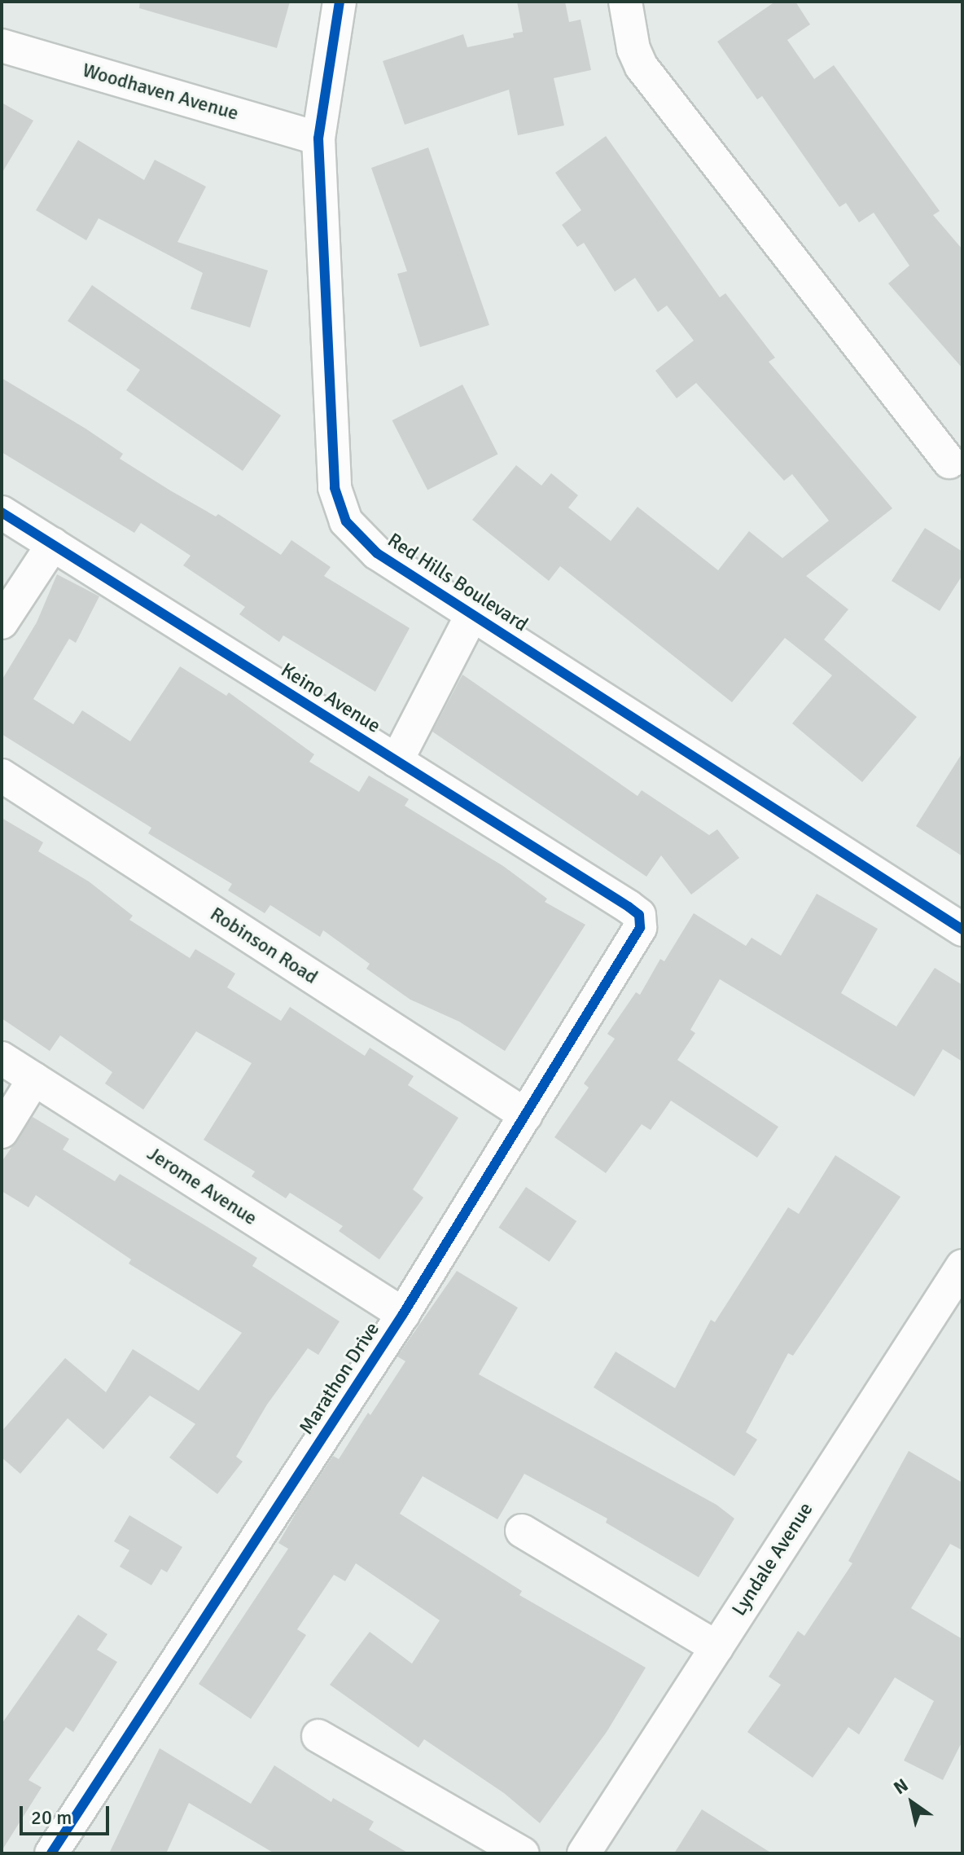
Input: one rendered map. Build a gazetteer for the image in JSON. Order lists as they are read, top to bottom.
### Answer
{
  "streets": {
    "street": [
      "Woodhaven Avenue",
      "Red Hills Boulevard",
      "Keino Avenue",
      "Robinson Road",
      "Jerome Avenue",
      "Marathon Drive",
      "Lyndale Avenue"
    ]
  },
  "crossings": [
    ["Woodhaven Avenue", "Red Hills Boulevard"],
    ["Keino Avenue", "Marathon Drive"],
    ["Robinson Road", "Marathon Drive"],
    ["Jerome Avenue", "Marathon Drive"]
  ],
  "scale_bar": "20 m",
  "north": "top left"
}
